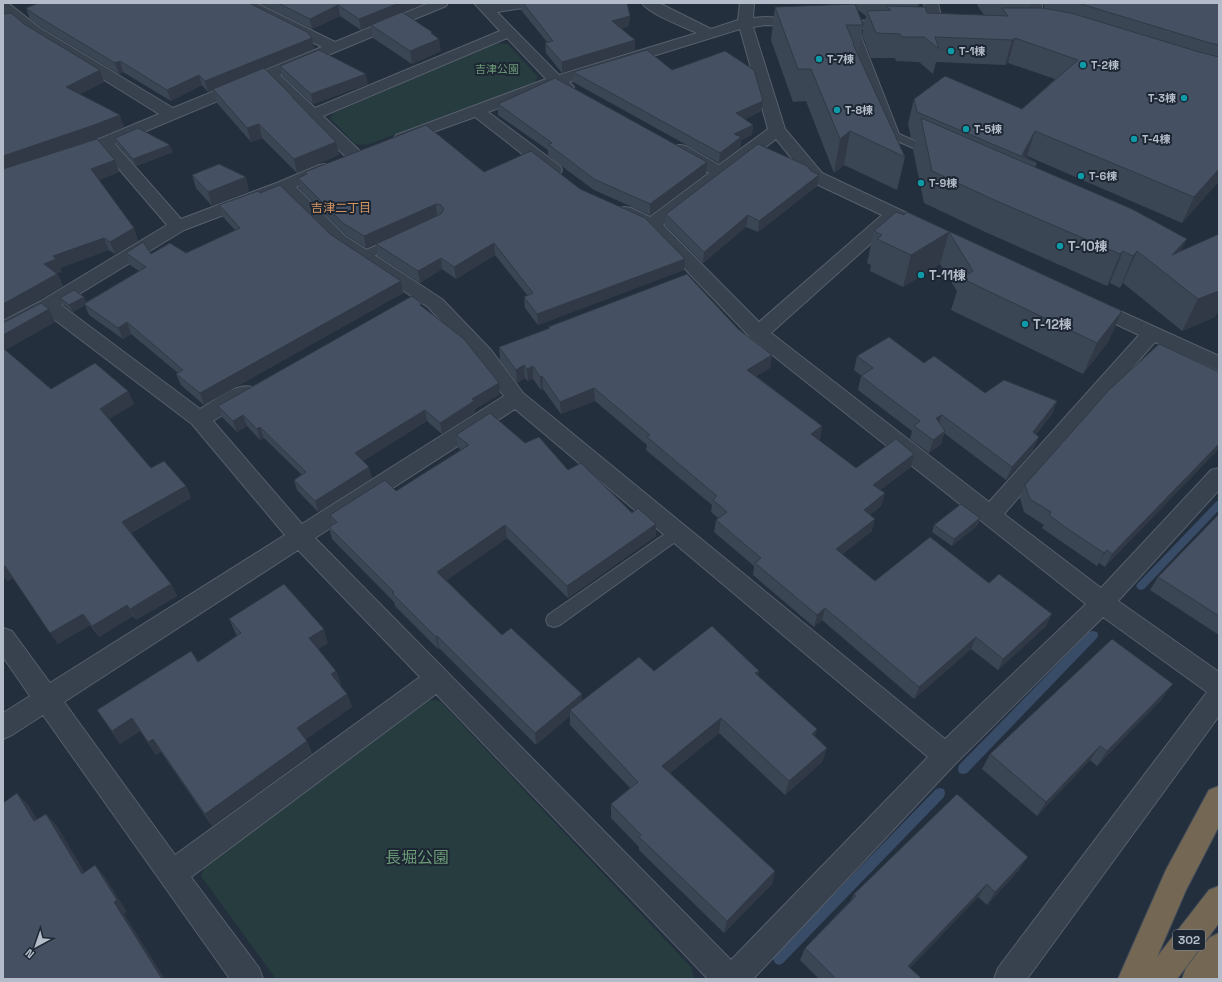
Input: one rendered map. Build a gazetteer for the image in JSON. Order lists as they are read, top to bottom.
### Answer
{
  "streets": {
    "highway": ["302"]
  },
  "districts": ["吉津二丁目"],
  "parks": ["吉津公園", "長堀公園"],
  "places": [
    "T-1棟",
    "T-7棟",
    "T-2棟",
    "T-3棟",
    "T-8棟",
    "T-5棟",
    "T-4棟",
    "T-6棟",
    "T-9棟",
    "T-10棟",
    "T-11棟",
    "T-12棟"
  ],
  "north": "bottom left"
}
